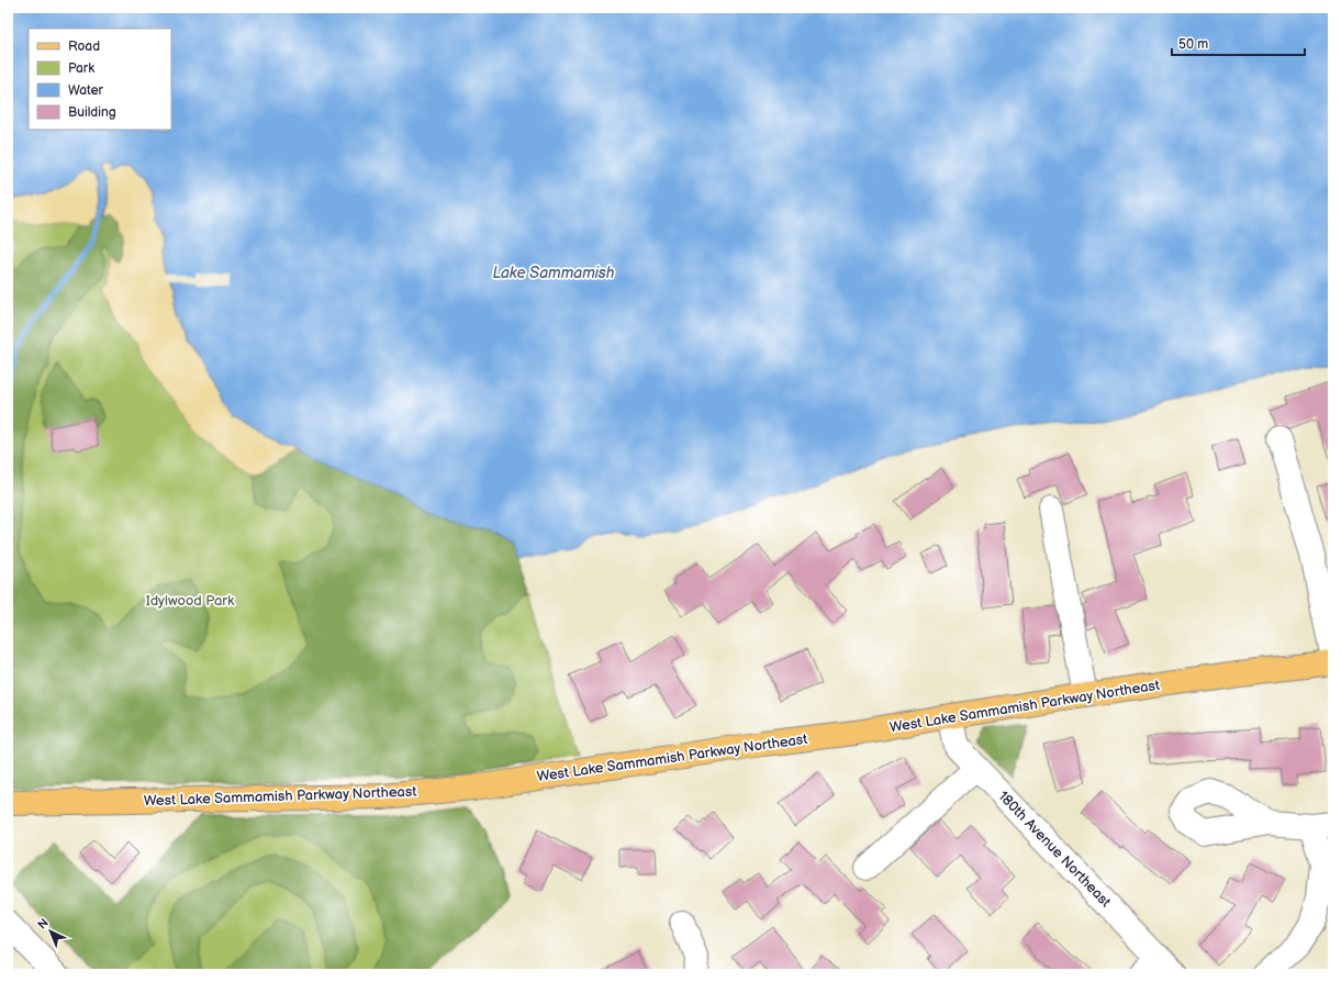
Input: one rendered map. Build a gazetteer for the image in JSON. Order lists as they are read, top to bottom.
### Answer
{
  "streets": {
    "main road": ["West Lake Sammamish Parkway Northeast"],
    "street": ["180th Avenue Northeast"]
  },
  "crossings": [
    ["West Lake Sammamish Parkway Northeast", "180th Avenue Northeast"]
  ],
  "water": ["Lake Sammamish"],
  "parks": ["Idylwood Park"],
  "legend": [
    "Road",
    "Park",
    "Water",
    "Building"
  ],
  "scale_bar": "50 m",
  "north": "top left"
}
